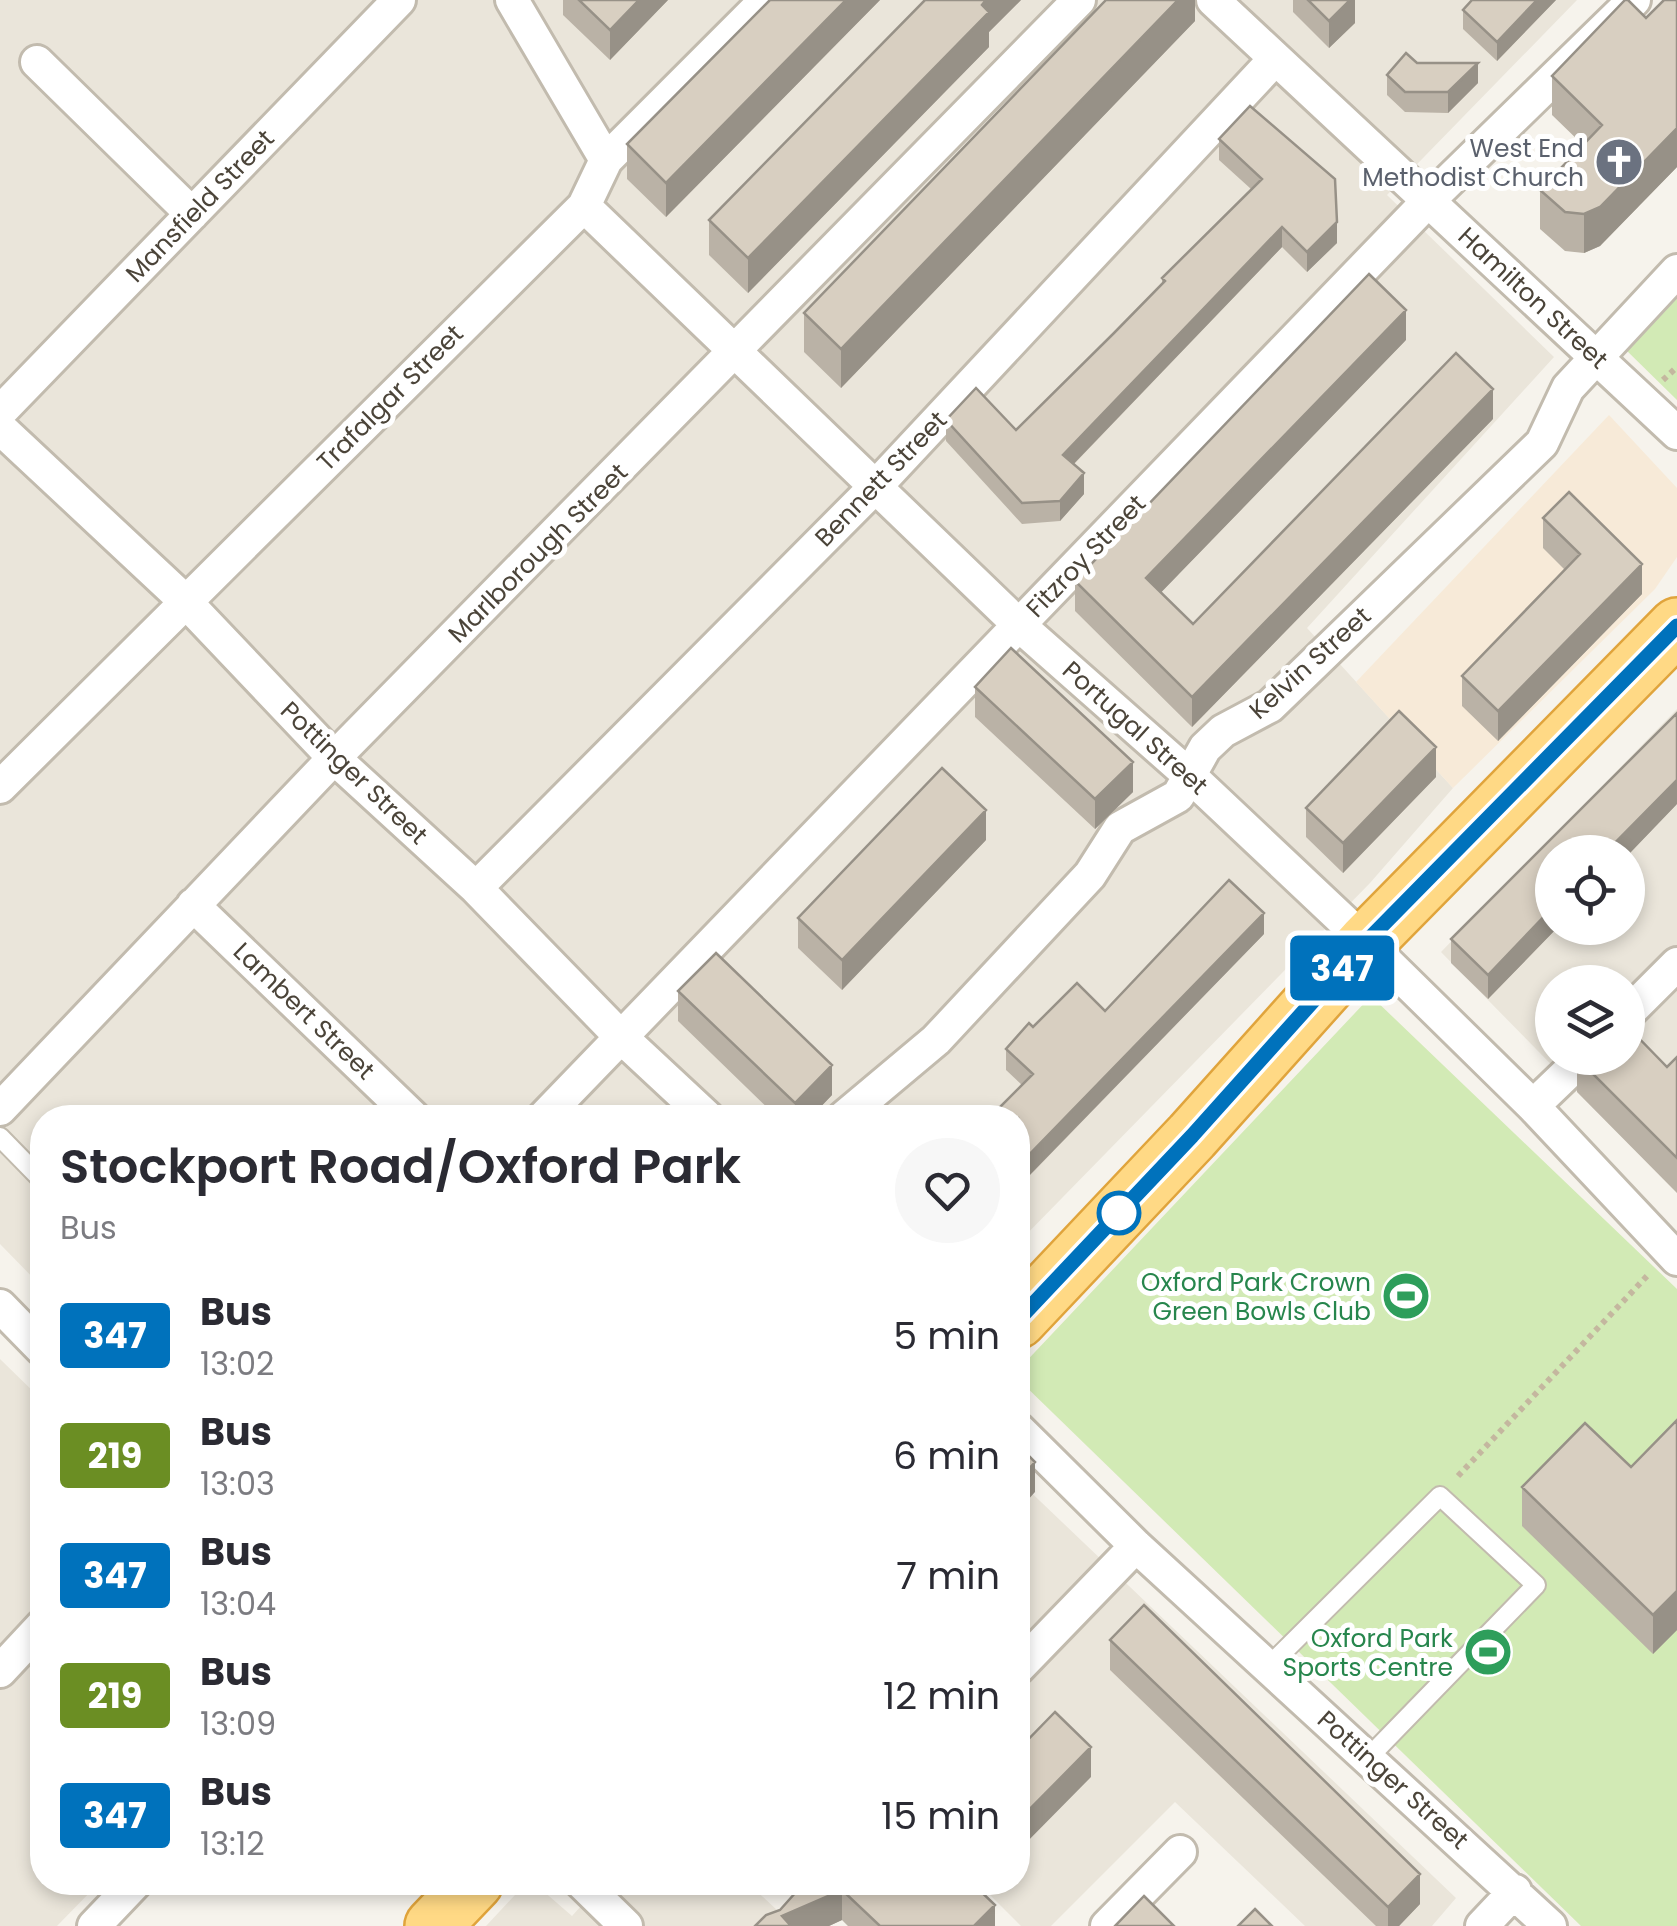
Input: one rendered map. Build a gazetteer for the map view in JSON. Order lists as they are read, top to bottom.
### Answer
{
  "streets": {
    "street": [
      "Mansfield Street",
      "Hamilton Street",
      "Trafalgar Street",
      "Bennett Street",
      "Marlborough Street",
      "Fitzroy Street",
      "Kelvin Street",
      "Portugal Street",
      "Pottinger Street",
      "Lambert Street"
    ]
  },
  "crossings": [
    ["Hamilton Street", "Bennett Street"],
    ["Hamilton Street", "Fitzroy Street"],
    ["Hamilton Street", "Kelvin Street"],
    ["Trafalgar Street", "Portugal Street"],
    ["Trafalgar Street", "Pottinger Street"],
    ["Bennett Street", "Portugal Street"],
    ["Bennett Street", "Pottinger Street"],
    ["Marlborough Street", "Portugal Street"],
    ["Marlborough Street", "Pottinger Street"],
    ["Marlborough Street", "Lambert Street"],
    ["Fitzroy Street", "Portugal Street"],
    ["Fitzroy Street", "Pottinger Street"],
    ["Kelvin Street", "Portugal Street"]
  ],
  "places": {
    "church": ["West End Methodist Church"],
    "sports": ["Oxford Park Crown Green Bowls Club", "Oxford Park Sports Centre"]
  },
  "lines": ["bus line 347"],
  "page": {
    "on_map": "347",
    "heading": ["Stockport Road/Oxford Park", "Bus"],
    "list": [
      {
        "mark": "347",
        "name": "Bus",
        "note": "13:02",
        "value": "5 min"
      },
      {
        "mark": "219",
        "name": "Bus",
        "note": "13:03",
        "value": "6 min"
      },
      {
        "mark": "347",
        "name": "Bus",
        "note": "13:04",
        "value": "7 min"
      },
      {
        "mark": "219",
        "name": "Bus",
        "note": "13:09",
        "value": "12 min"
      },
      {
        "mark": "347",
        "name": "Bus",
        "note": "13:12",
        "value": "15 min"
      }
    ]
  }
}
